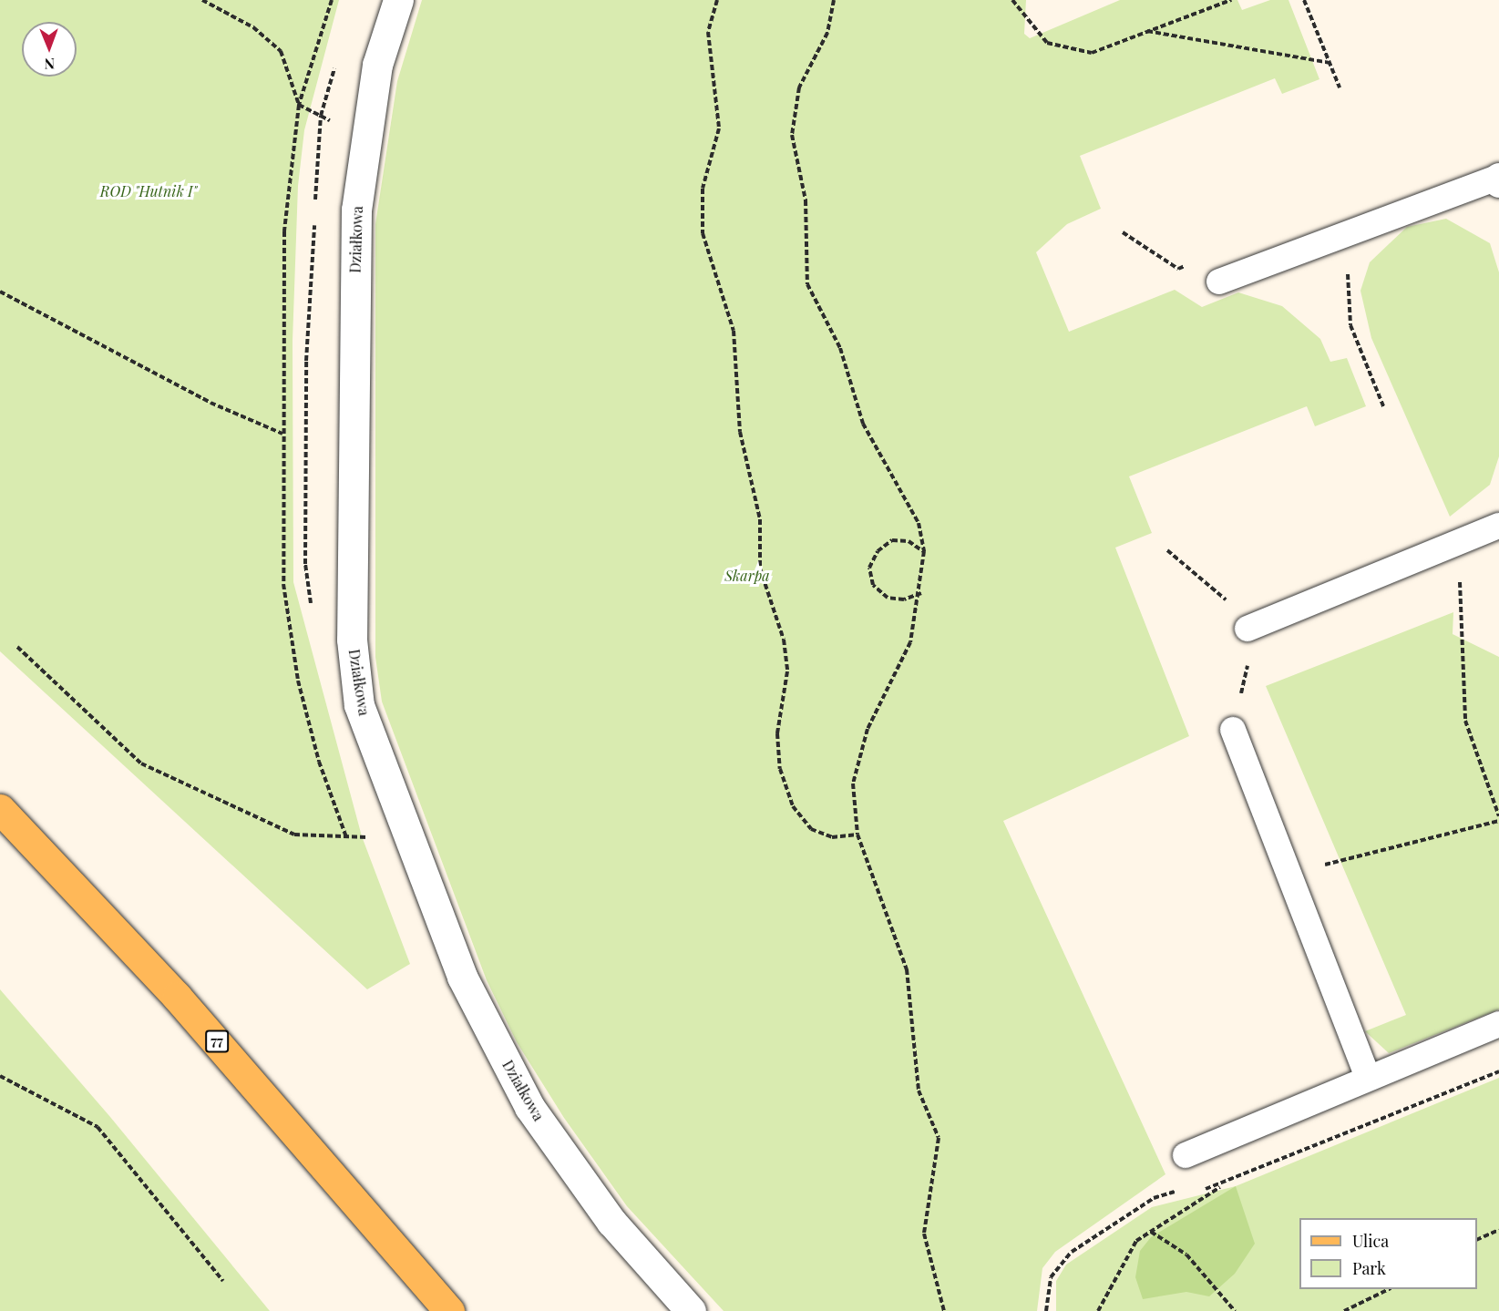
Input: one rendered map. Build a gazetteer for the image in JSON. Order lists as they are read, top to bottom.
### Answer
{
  "streets": {
    "main road": ["77"],
    "street": ["Działkowa"]
  },
  "parks": ["ROD \"Hutnik I\"", "Skarpa"],
  "legend": ["Ulica", "Park"],
  "north": "bottom"
}
